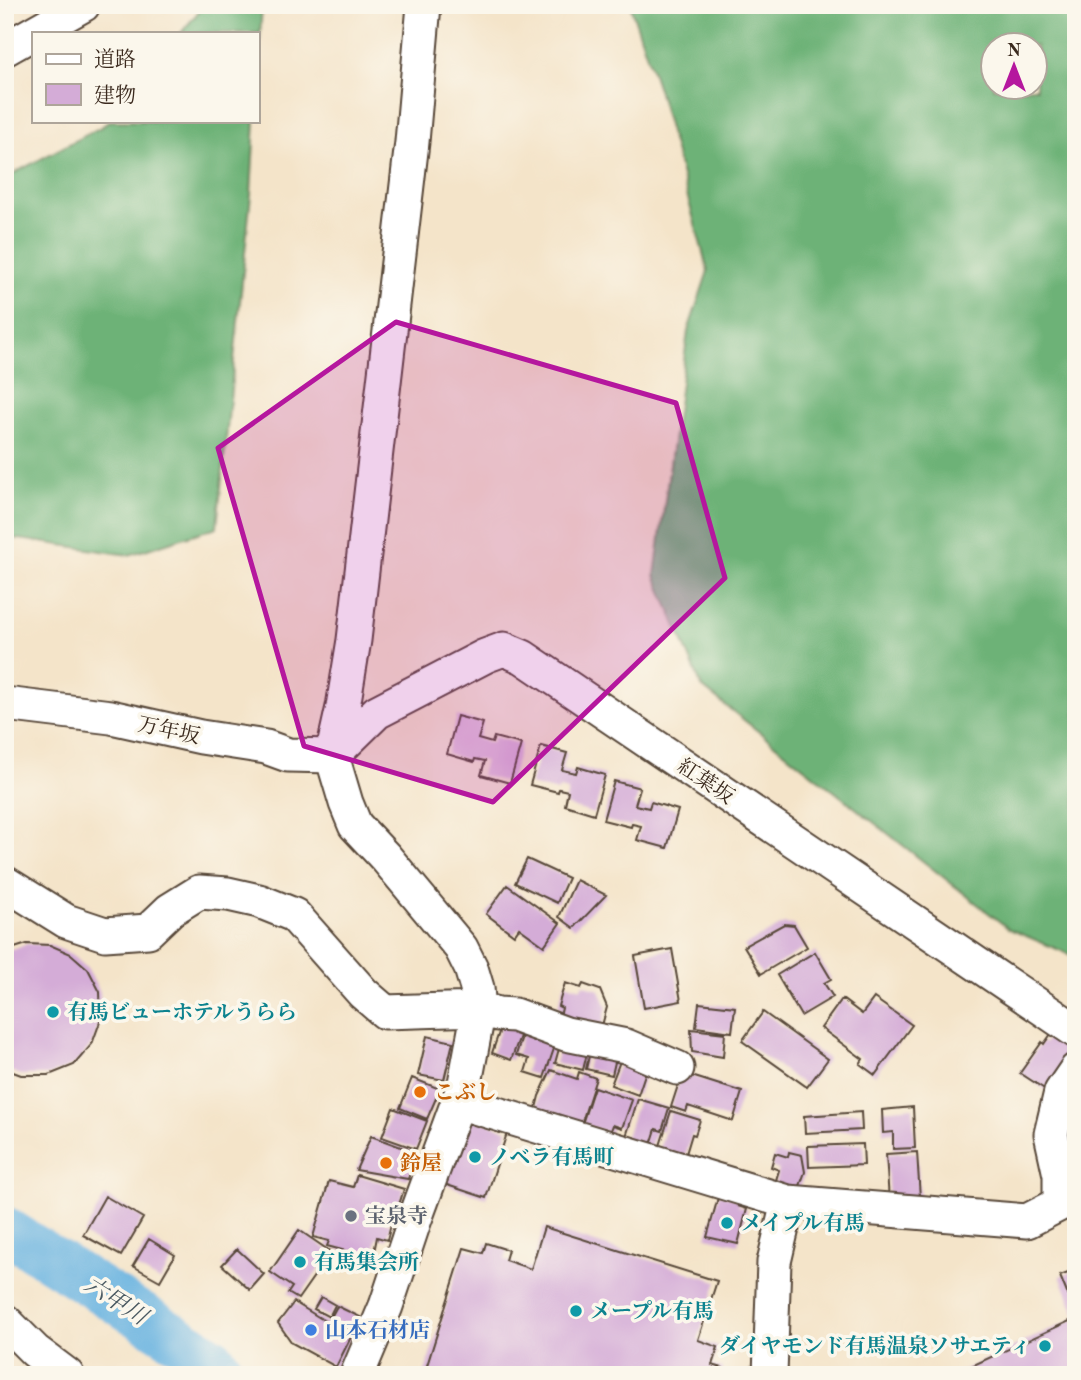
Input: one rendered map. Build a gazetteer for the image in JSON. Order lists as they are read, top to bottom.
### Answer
{
  "streets": {
    "street": ["万年坂", "紅葉坂"]
  },
  "crossings": [
    ["万年坂", "紅葉坂"]
  ],
  "water": ["六甲川"],
  "places": [
    "有馬ビューホテルうらら",
    "こぶし",
    "ノベラ有馬町",
    "鈴屋",
    "宝泉寺",
    "メイプル有馬",
    "有馬集会所",
    "メープル有馬",
    "山本石材店",
    "ダイヤモンド有馬温泉ソサエティ"
  ],
  "legend": ["道路", "建物"],
  "north": "top"
}
